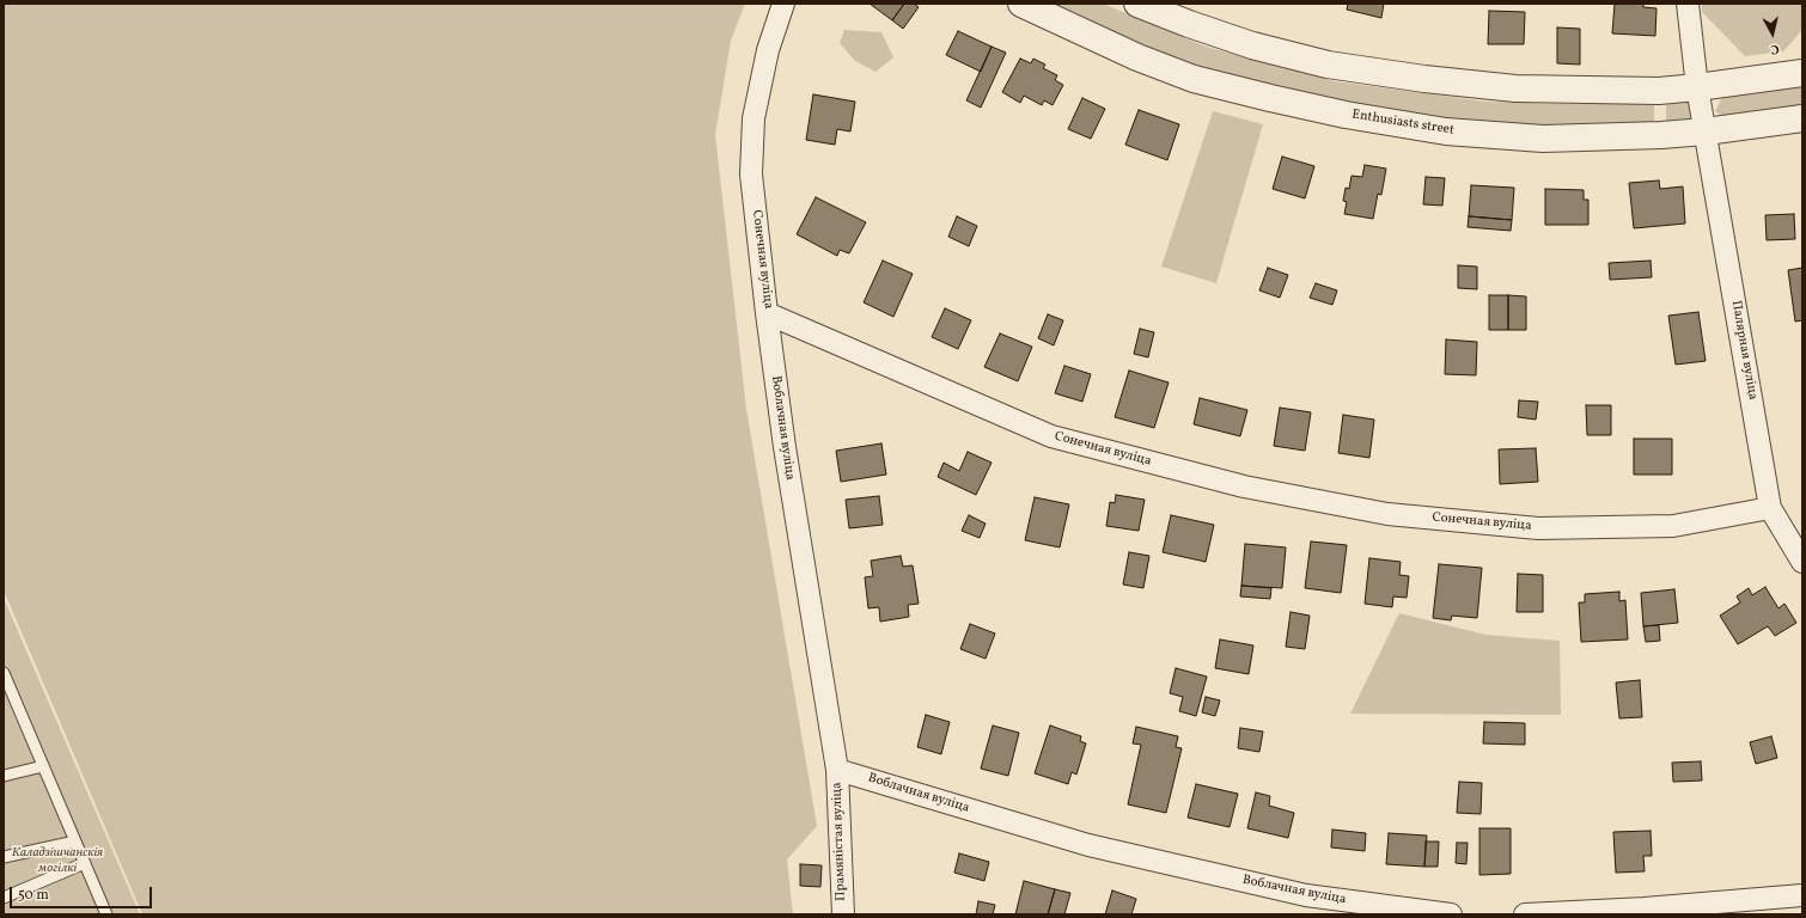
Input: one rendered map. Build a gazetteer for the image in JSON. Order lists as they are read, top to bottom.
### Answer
{
  "streets": {
    "street": [
      "Enthusiasts street",
      "Сонечная вуліца",
      "Палярная вуліца",
      "Воблачная вуліца",
      "Прамяністая вуліца"
    ]
  },
  "crossings": [
    ["Enthusiasts street", "Палярная вуліца"],
    ["Сонечная вуліца", "Палярная вуліца"],
    ["Сонечная вуліца", "Воблачная вуліца"],
    ["Воблачная вуліца", "Прамяністая вуліца"]
  ],
  "parks": ["Каладзішчанскія могілкі"],
  "scale_bar": "50 m",
  "north": "bottom"
}
